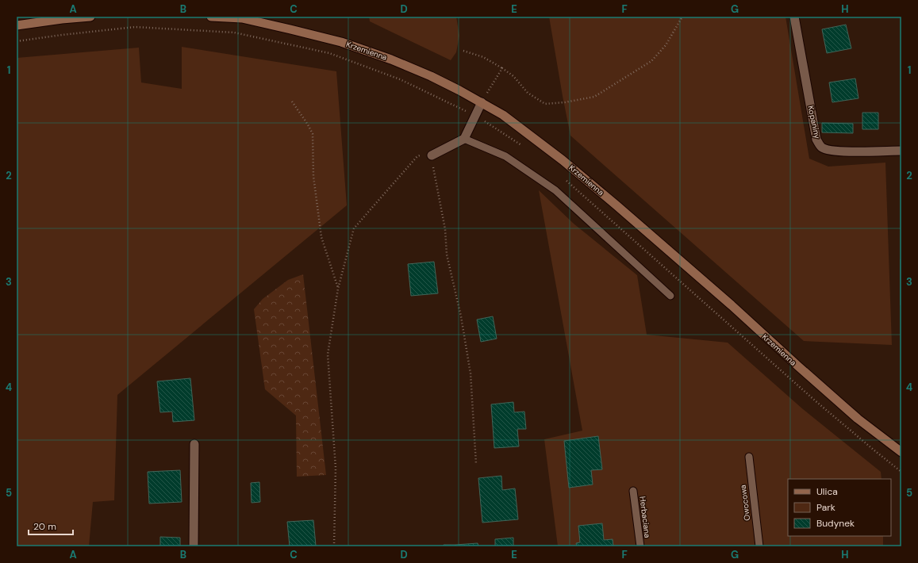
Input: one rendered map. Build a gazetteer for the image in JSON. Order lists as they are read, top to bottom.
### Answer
{
  "streets": {
    "main road": ["Krzemienna"],
    "street": ["Kopaniny"],
    "lane": ["Owocowa", "Herbaciana"]
  },
  "legend": ["Ulica", "Park", "Budynek"],
  "scale_bar": "20 m",
  "grid": {
    "columns": [
      "A",
      "B",
      "C",
      "D",
      "E",
      "F",
      "G",
      "H"
    ],
    "rows": [
      "1",
      "2",
      "3",
      "4",
      "5"
    ]
  }
}
